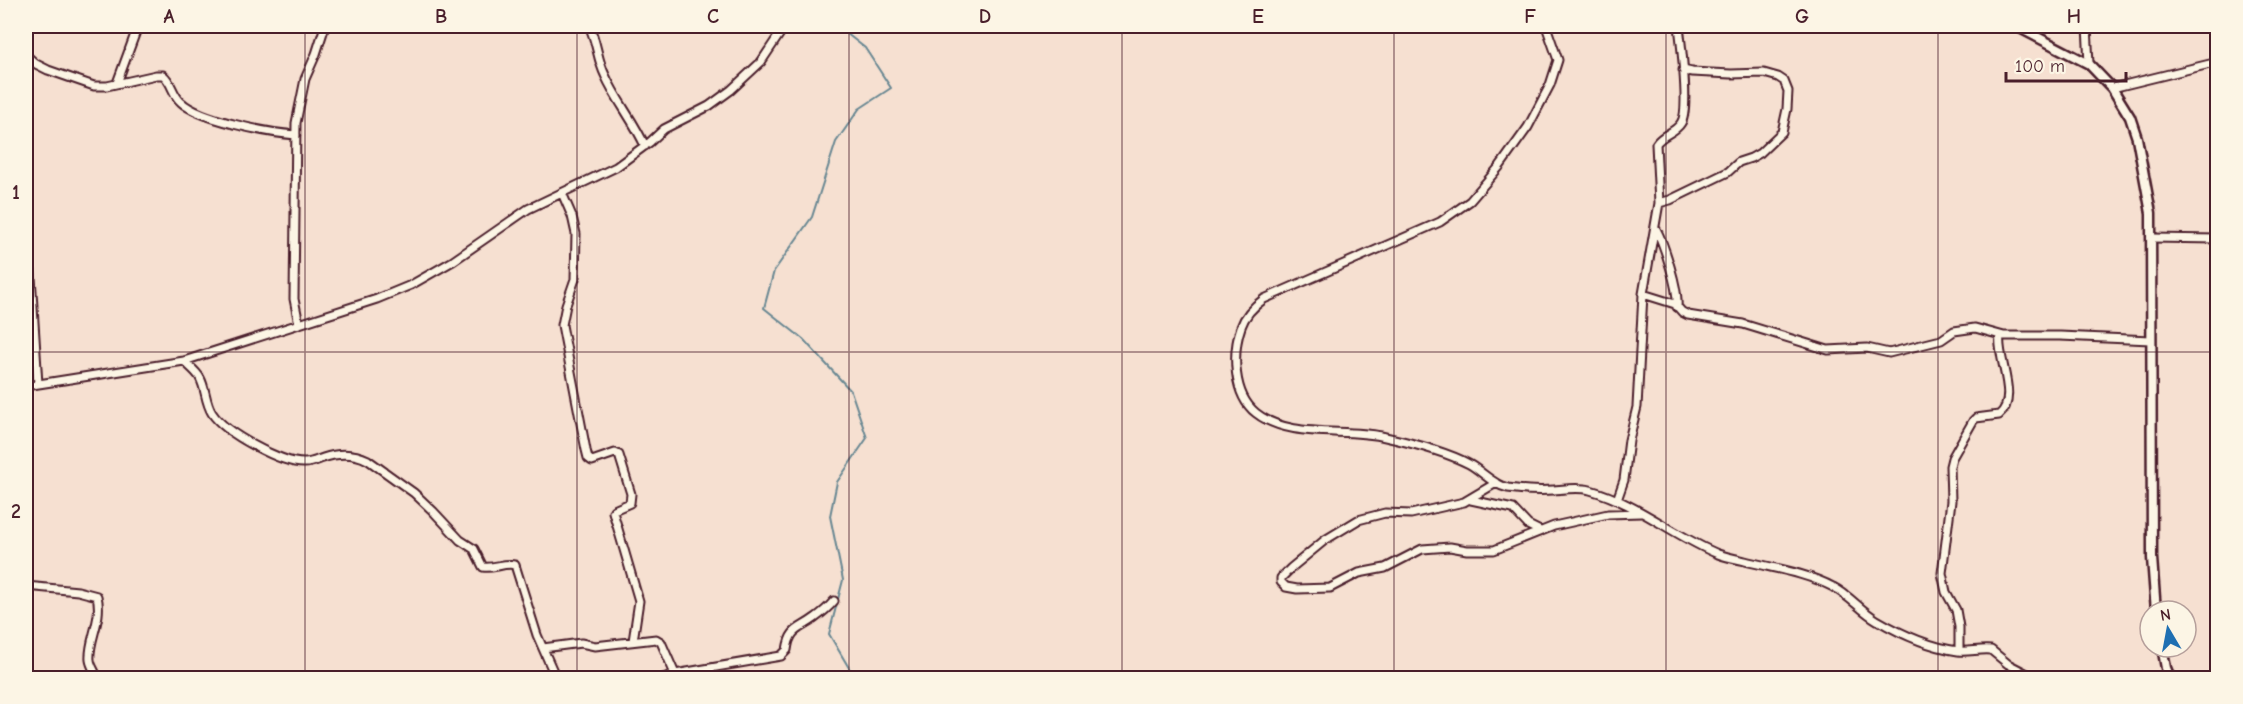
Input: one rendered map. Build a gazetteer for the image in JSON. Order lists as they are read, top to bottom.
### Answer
{
  "scale_bar": "100 m",
  "north": "top",
  "grid": {
    "columns": [
      "A",
      "B",
      "C",
      "D",
      "E",
      "F",
      "G",
      "H"
    ],
    "rows": ["1", "2"]
  }
}
